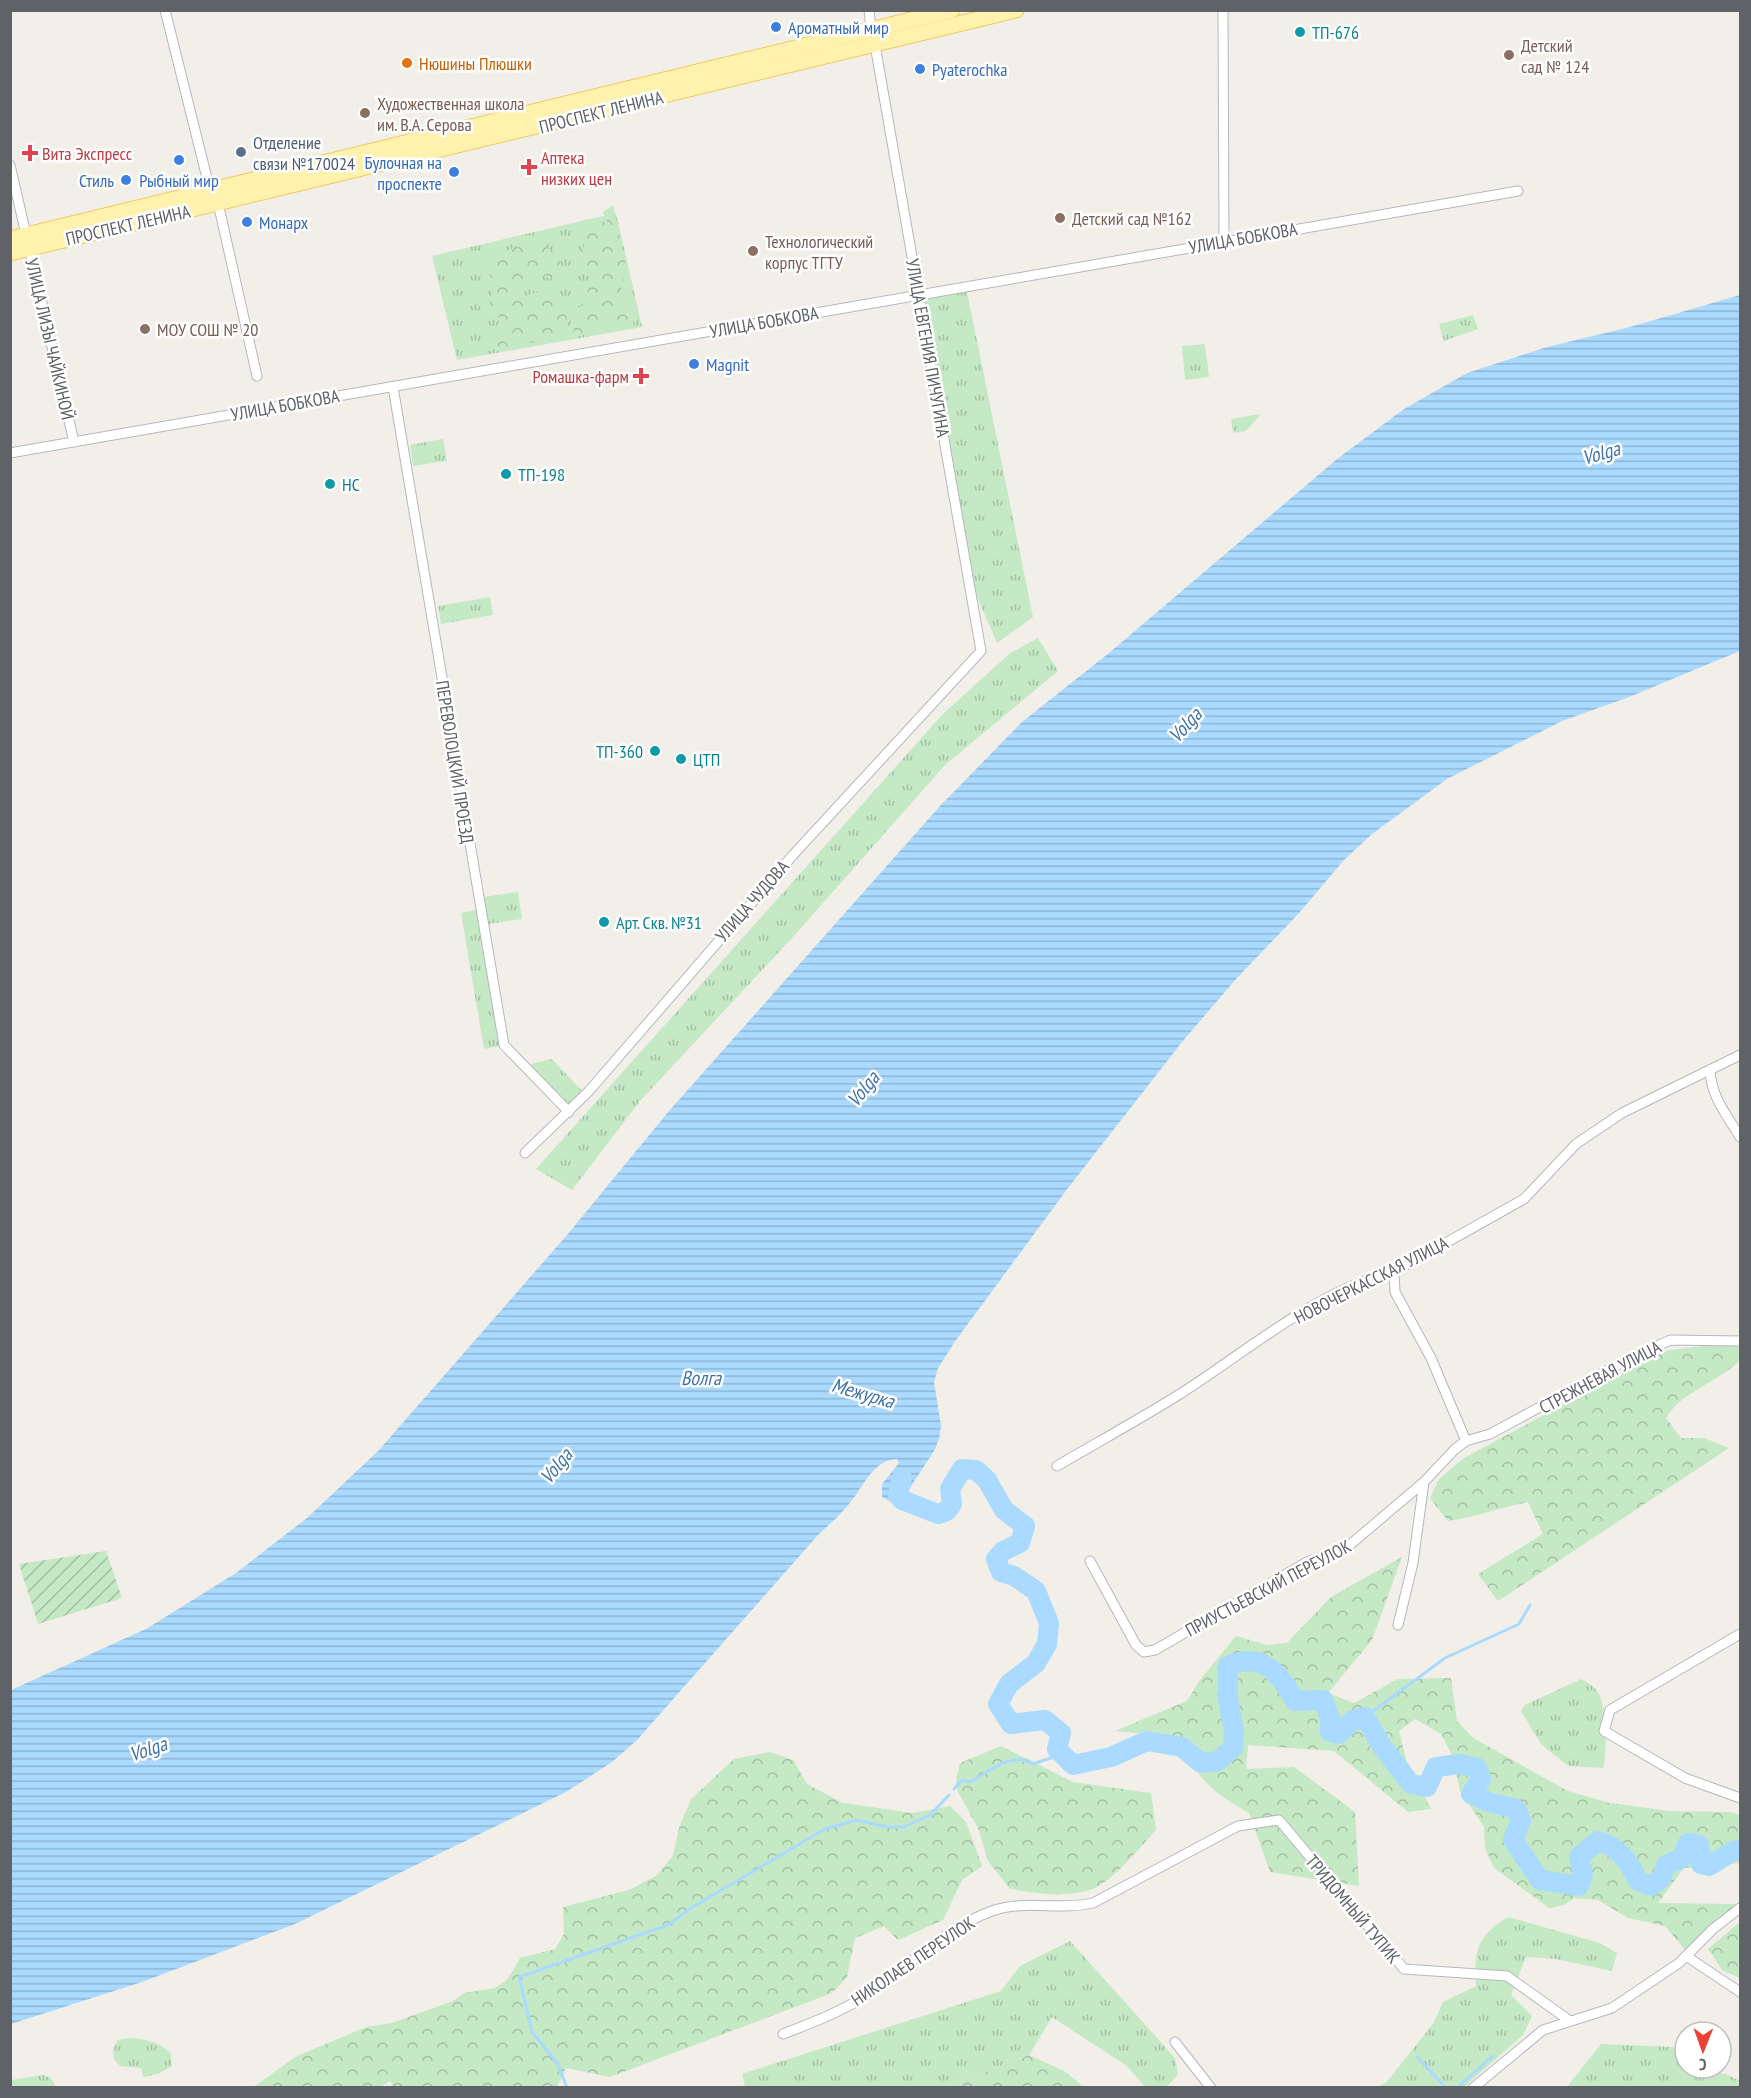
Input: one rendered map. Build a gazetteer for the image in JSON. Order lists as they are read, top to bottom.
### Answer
{
  "streets": {
    "main road": ["ПРОСПЕКТ ЛЕНИНА"],
    "street": [
      "УЛИЦА БОБКОВА",
      "УЛИЦА ЛИЗЫ ЧАЙКИНОЙ",
      "УЛИЦА ЕВГЕНИЯ ПИЧУГИНА",
      "ПЕРЕВОЛОЦКИЙ ПРОЕЗД",
      "УЛИЦА ЧУДОВА",
      "НОВОЧЕРКАССКАЯ УЛИЦА",
      "СТРЕЖНЕВАЯ УЛИЦА",
      "ПРИУСТЬЕВСКИЙ ПЕРЕУЛОК",
      "ТРИДОМНЫЙ ТУПИК",
      "НИКОЛАЕВ ПЕРЕУЛОК"
    ]
  },
  "crossings": [
    ["ПРОСПЕКТ ЛЕНИНА", "УЛИЦА ЛИЗЫ ЧАЙКИНОЙ"],
    ["ПРОСПЕКТ ЛЕНИНА", "УЛИЦА ЕВГЕНИЯ ПИЧУГИНА"],
    ["УЛИЦА БОБКОВА", "УЛИЦА ЛИЗЫ ЧАЙКИНОЙ"],
    ["УЛИЦА БОБКОВА", "УЛИЦА ЕВГЕНИЯ ПИЧУГИНА"],
    ["УЛИЦА БОБКОВА", "ПЕРЕВОЛОЦКИЙ ПРОЕЗД"],
    ["УЛИЦА ЕВГЕНИЯ ПИЧУГИНА", "УЛИЦА ЧУДОВА"],
    ["ПЕРЕВОЛОЦКИЙ ПРОЕЗД", "УЛИЦА ЧУДОВА"],
    ["СТРЕЖНЕВАЯ УЛИЦА", "ПРИУСТЬЕВСКИЙ ПЕРЕУЛОК"],
    ["ТРИДОМНЫЙ ТУПИК", "НИКОЛАЕВ ПЕРЕУЛОК"]
  ],
  "water": ["Volga", "Волга", "Межурка"],
  "places": {
    "other": [
      "Ароматный мир",
      "ТП-676",
      "Детский сад № 124",
      "Нюшины Плюшки",
      "Pyaterochka",
      "Художественная школа им. В.А. Серова",
      "Отделение связи №170024",
      "Рыбный мир",
      "Булочная на проспекте",
      "Стиль",
      "Детский сад №162",
      "Монарх",
      "Технологический корпус ТГТУ",
      "МОУ СОШ № 20",
      "Magnit",
      "ТП-198",
      "НС",
      "ТП-360",
      "ЦТП",
      "Арт. Скв. №31"
    ],
    "health": ["Вита Экспресс", "Аптека низких цен", "Ромашка-фарм"]
  },
  "north": "bottom"
}
